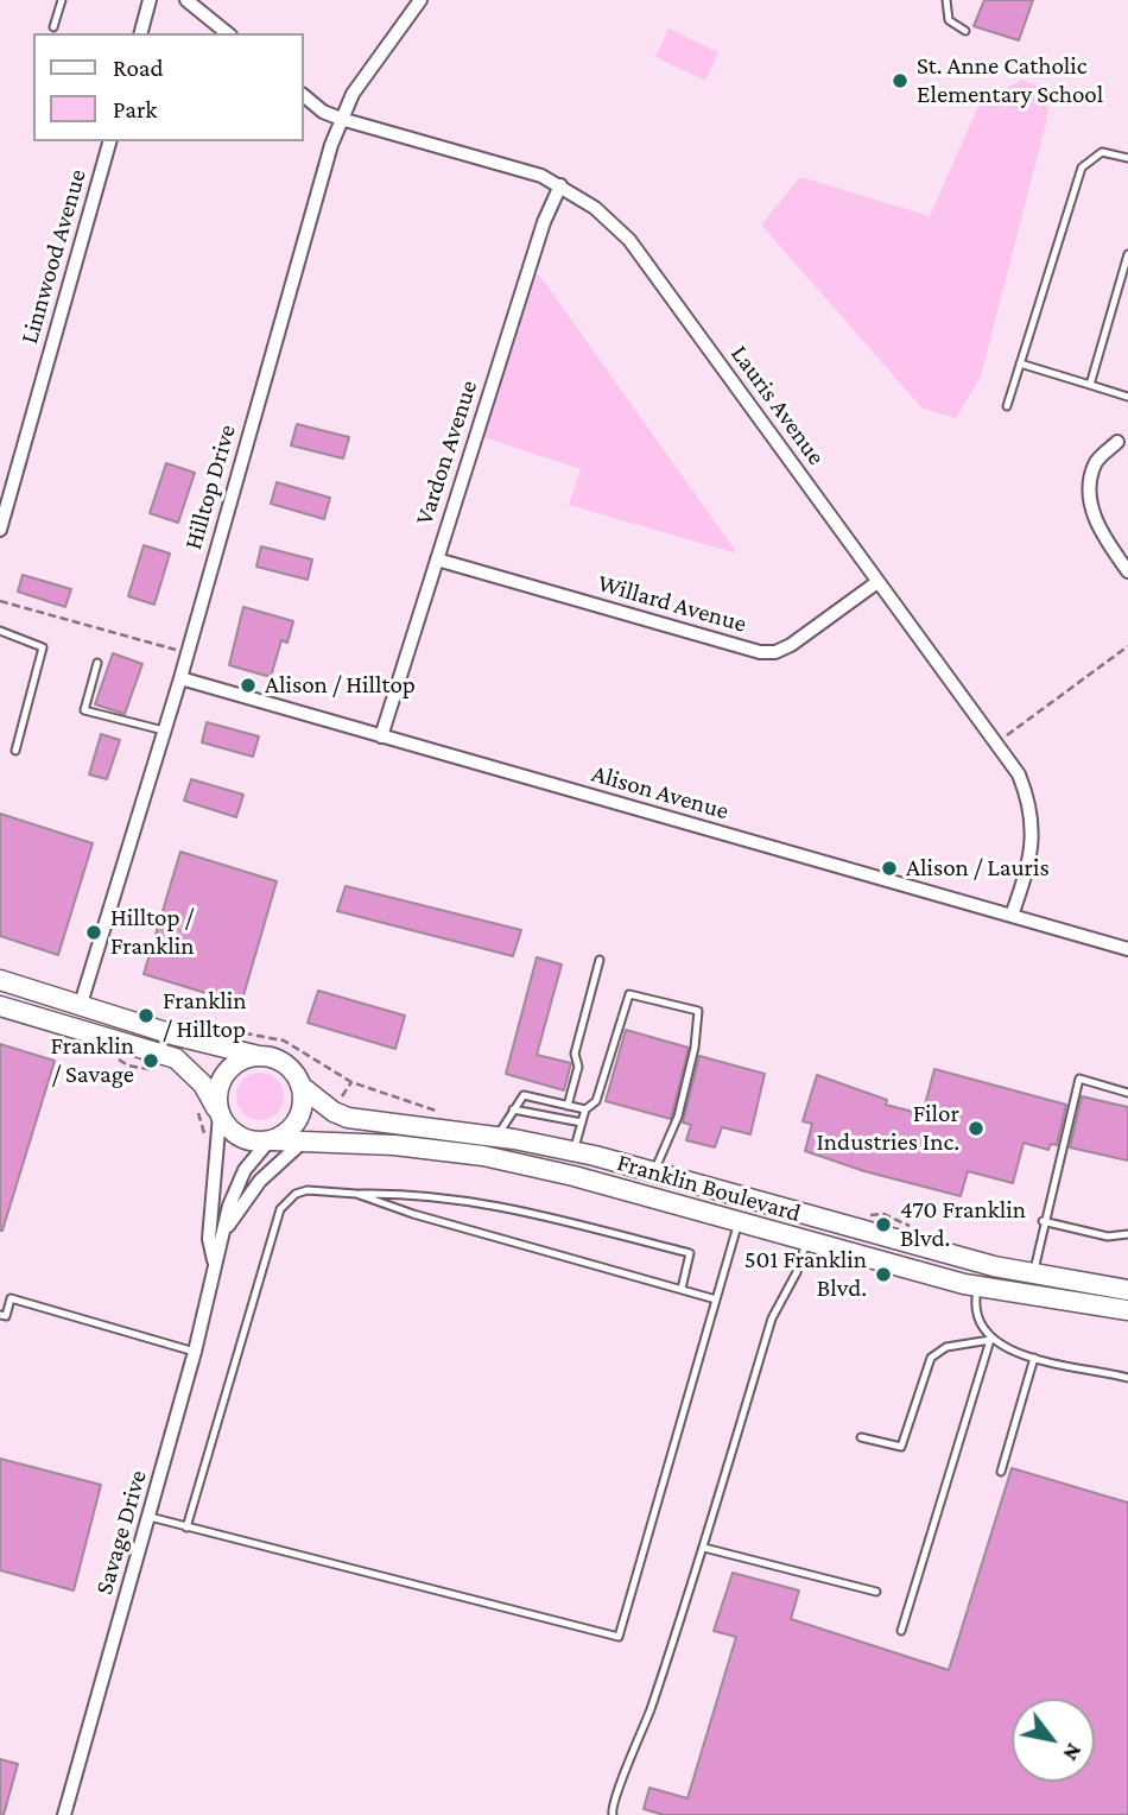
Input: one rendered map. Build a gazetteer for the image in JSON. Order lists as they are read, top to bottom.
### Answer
{
  "streets": {
    "main road": ["Franklin Boulevard"],
    "street": [
      "Linnwood Avenue",
      "Lauris Avenue",
      "Vardon Avenue",
      "Hilltop Drive",
      "Willard Avenue",
      "Alison Avenue",
      "Savage Drive"
    ]
  },
  "crossings": [
    ["Lauris Avenue", "Vardon Avenue"],
    ["Lauris Avenue", "Hilltop Drive"],
    ["Lauris Avenue", "Willard Avenue"],
    ["Lauris Avenue", "Alison Avenue"],
    ["Vardon Avenue", "Willard Avenue"],
    ["Vardon Avenue", "Alison Avenue"],
    ["Hilltop Drive", "Alison Avenue"],
    ["Franklin Boulevard", "Savage Drive"]
  ],
  "places": [
    "St. Anne Catholic Elementary School",
    "Alison / Hilltop",
    "Alison / Lauris",
    "Hilltop / Franklin",
    "Franklin / Hilltop",
    "Franklin / Savage",
    "Filor Industries Inc.",
    "470 Franklin Blvd.",
    "501 Franklin Blvd."
  ],
  "legend": ["Road", "Park"],
  "north": "bottom right"
}
